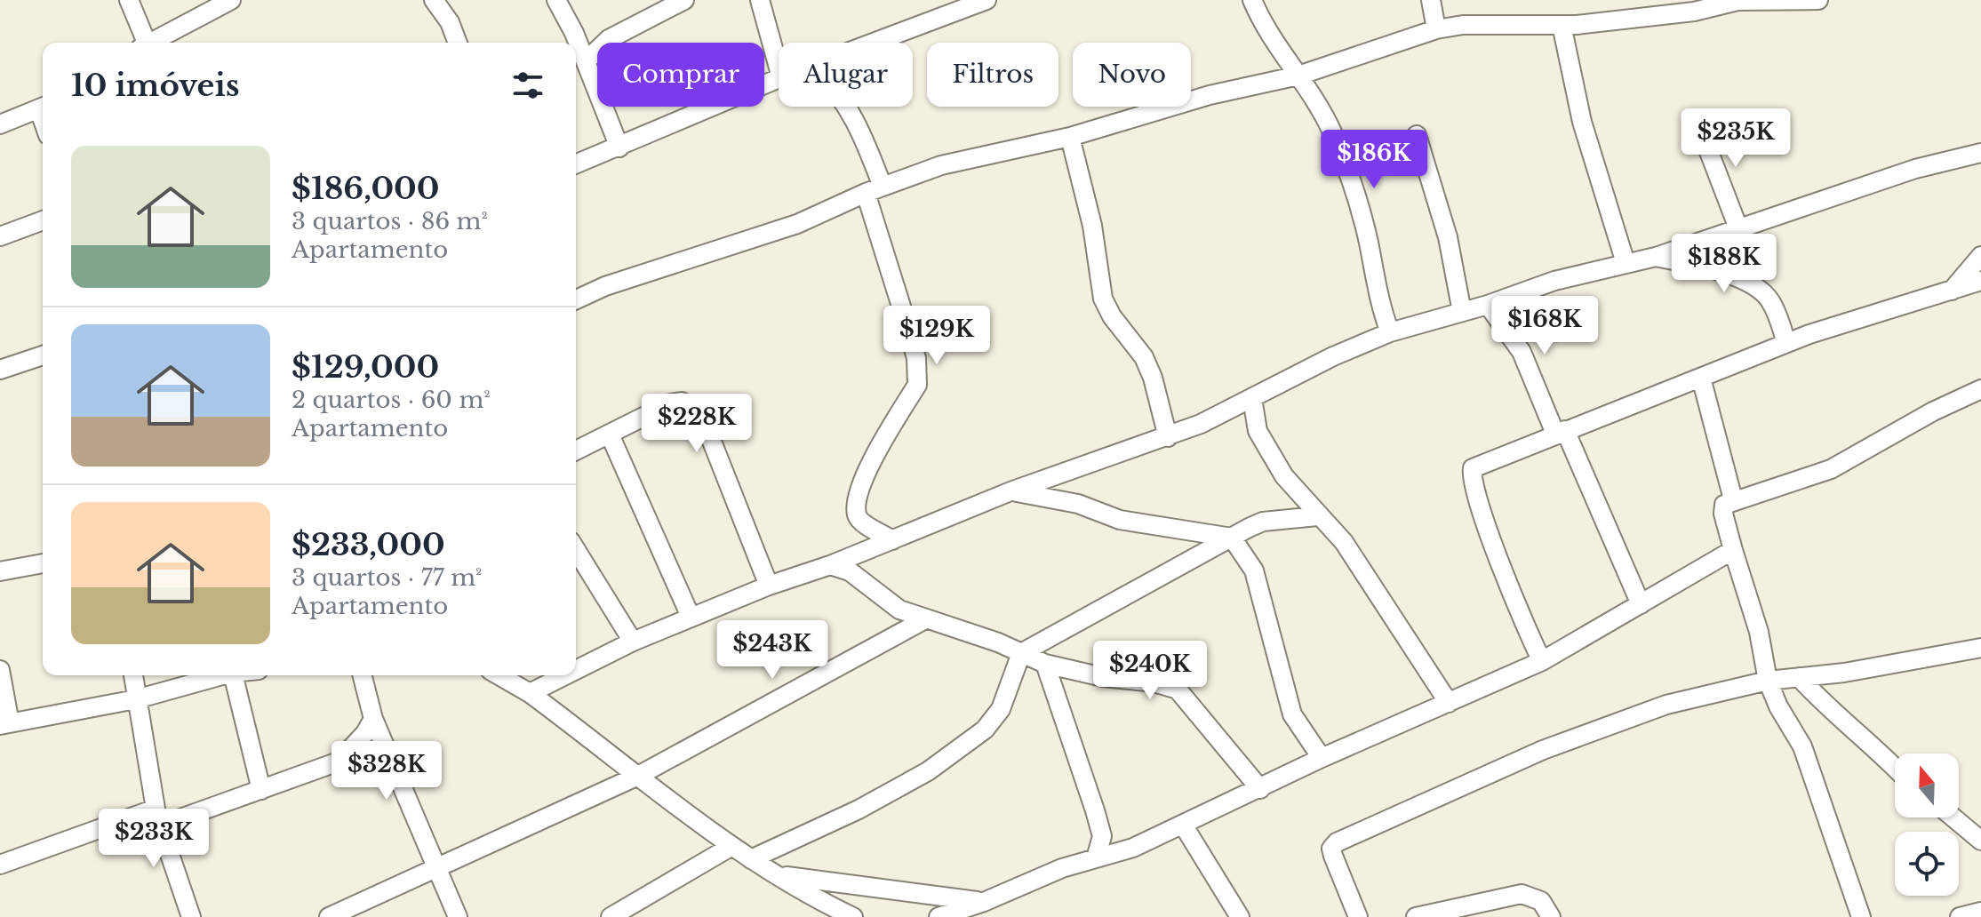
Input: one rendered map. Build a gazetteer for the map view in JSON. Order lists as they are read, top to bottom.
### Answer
{
  "north": "top",
  "page": {
    "chip": [
      "Comprar",
      "Alugar",
      "Filtros",
      "Novo"
    ],
    "heading": "10 imóveis",
    "price": [
      "$235K",
      "$186K",
      "$188K",
      "$168K",
      "$129K",
      "$228K",
      "$243K",
      "$240K",
      "$328K",
      "$233K"
    ],
    "list": [
      {
        "name": "$186,000",
        "note": "3 quartos · 86 m² · Apartamento"
      },
      {
        "name": "$129,000",
        "note": "2 quartos · 60 m² · Apartamento"
      },
      {
        "name": "$233,000",
        "note": "3 quartos · 77 m² · Apartamento"
      }
    ]
  }
}
